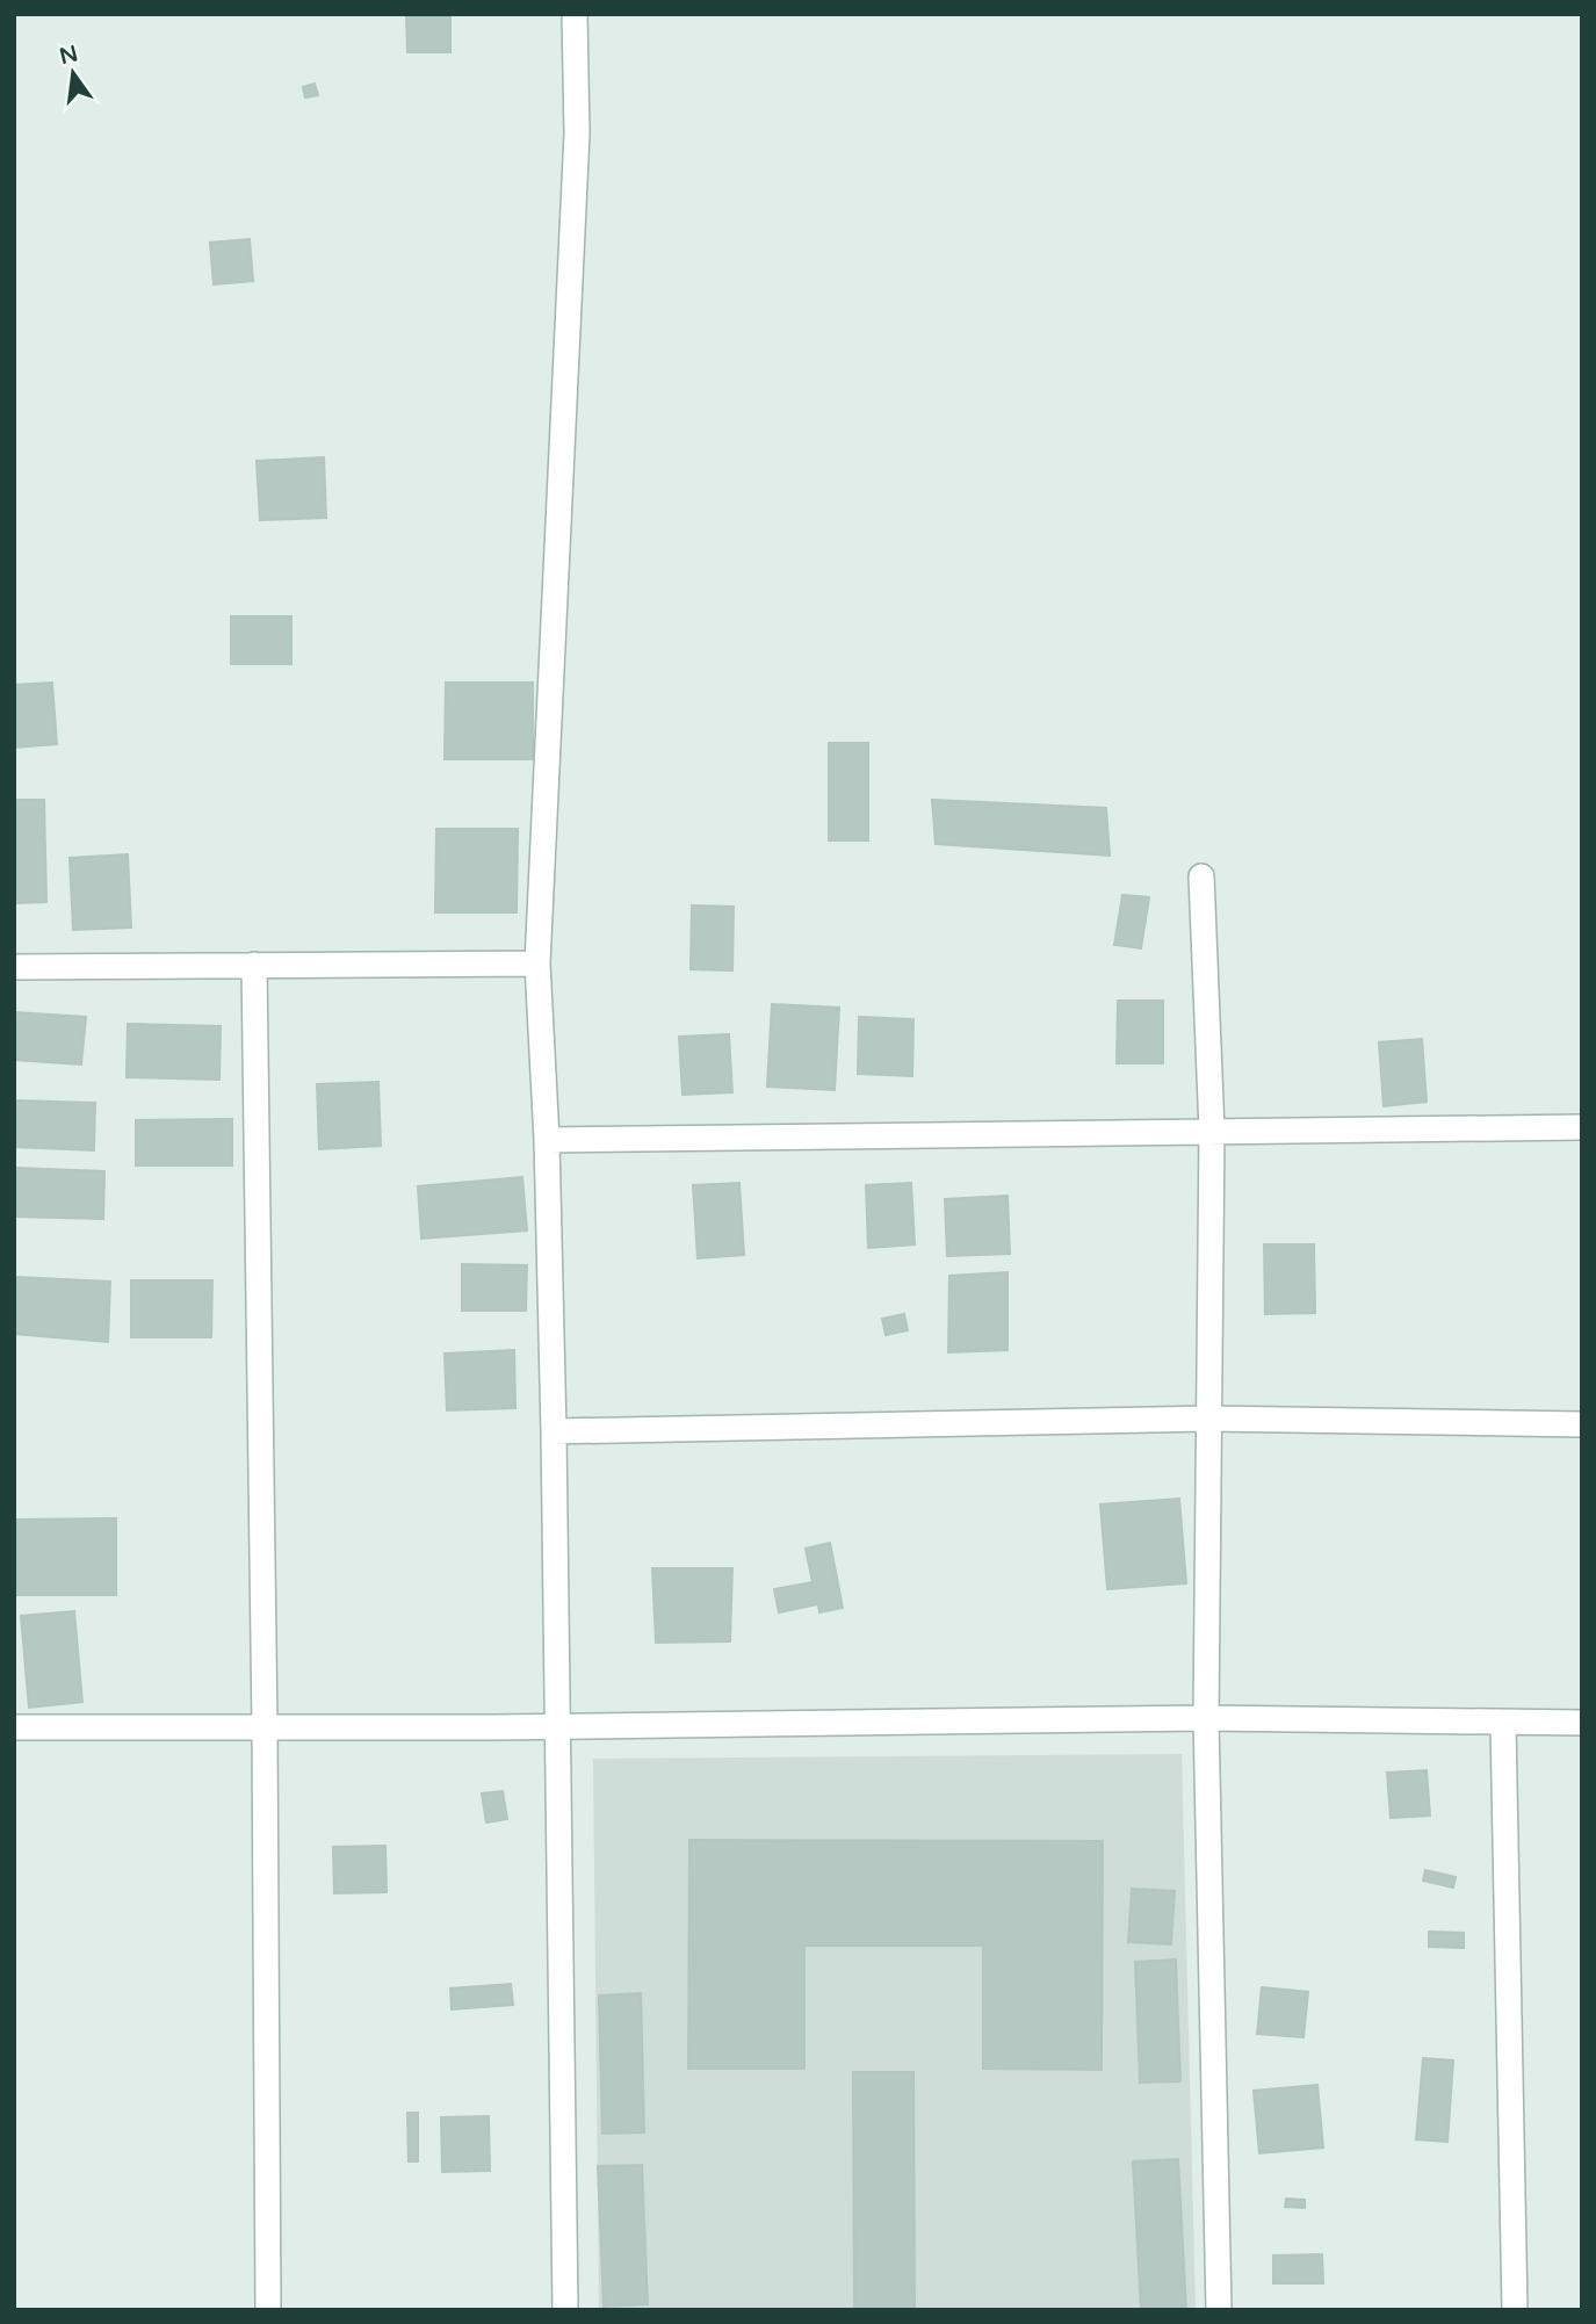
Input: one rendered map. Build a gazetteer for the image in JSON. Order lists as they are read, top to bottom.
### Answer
{
  "north": "top"
}
